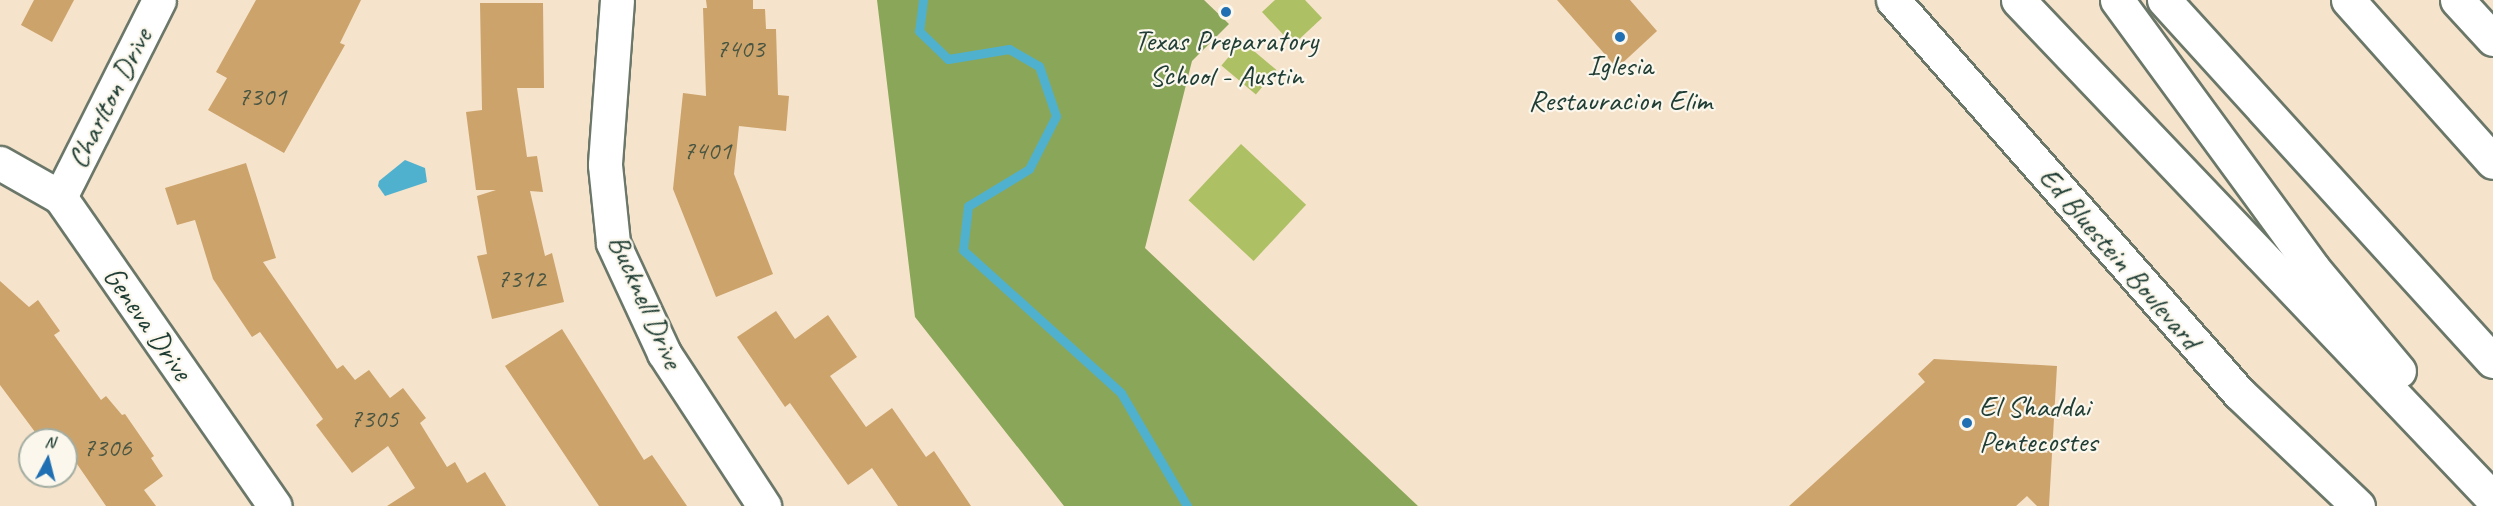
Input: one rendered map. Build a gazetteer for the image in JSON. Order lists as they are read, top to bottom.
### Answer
{
  "streets": {
    "main road": [
      "Charlton Drive",
      "Ed Bluestein Boulevard",
      "Bucknell Drive",
      "Geneva Drive"
    ]
  },
  "crossings": [
    ["Charlton Drive", "Geneva Drive"]
  ],
  "places": ["Texas Preparatory School - Austin", "Iglesia Restauracion Elim", "El Shaddai Pentecostes"],
  "house_numbers": [
    "7403",
    "7301",
    "7401",
    "7312",
    "7305",
    "7306"
  ],
  "north": "top"
}
